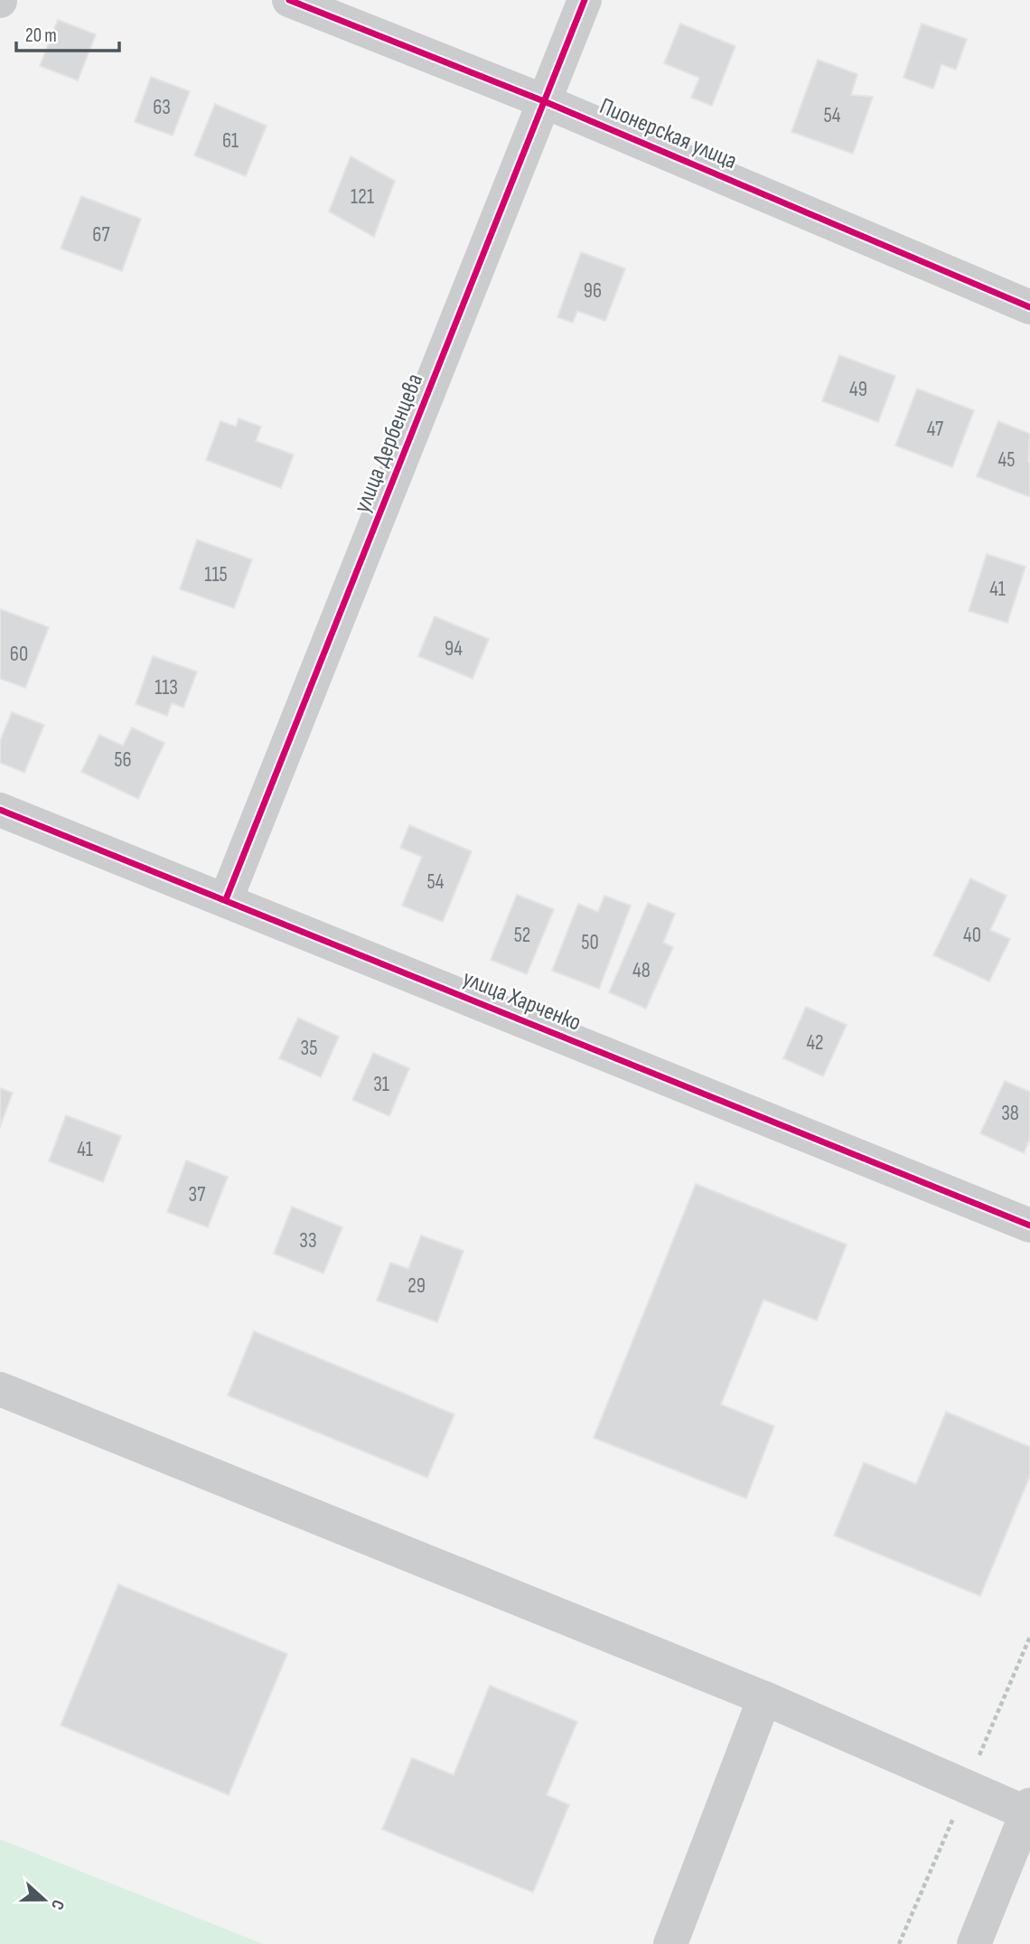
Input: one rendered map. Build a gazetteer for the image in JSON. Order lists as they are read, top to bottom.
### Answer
{
  "streets": {
    "street": ["Пионерская улица", "улица Дербенцева", "улица Харченко"]
  },
  "crossings": [
    ["Пионерская улица", "улица Дербенцева"],
    ["улица Дербенцева", "улица Харченко"]
  ],
  "house_numbers": [
    "63",
    "54",
    "61",
    "121",
    "67",
    "96",
    "49",
    "47",
    "45",
    "115",
    "41",
    "94",
    "60",
    "113",
    "56",
    "54",
    "52",
    "40",
    "50",
    "48",
    "42",
    "35",
    "31",
    "38",
    "41",
    "37",
    "33",
    "29"
  ],
  "scale_bar": "20 m",
  "north": "right"
}
